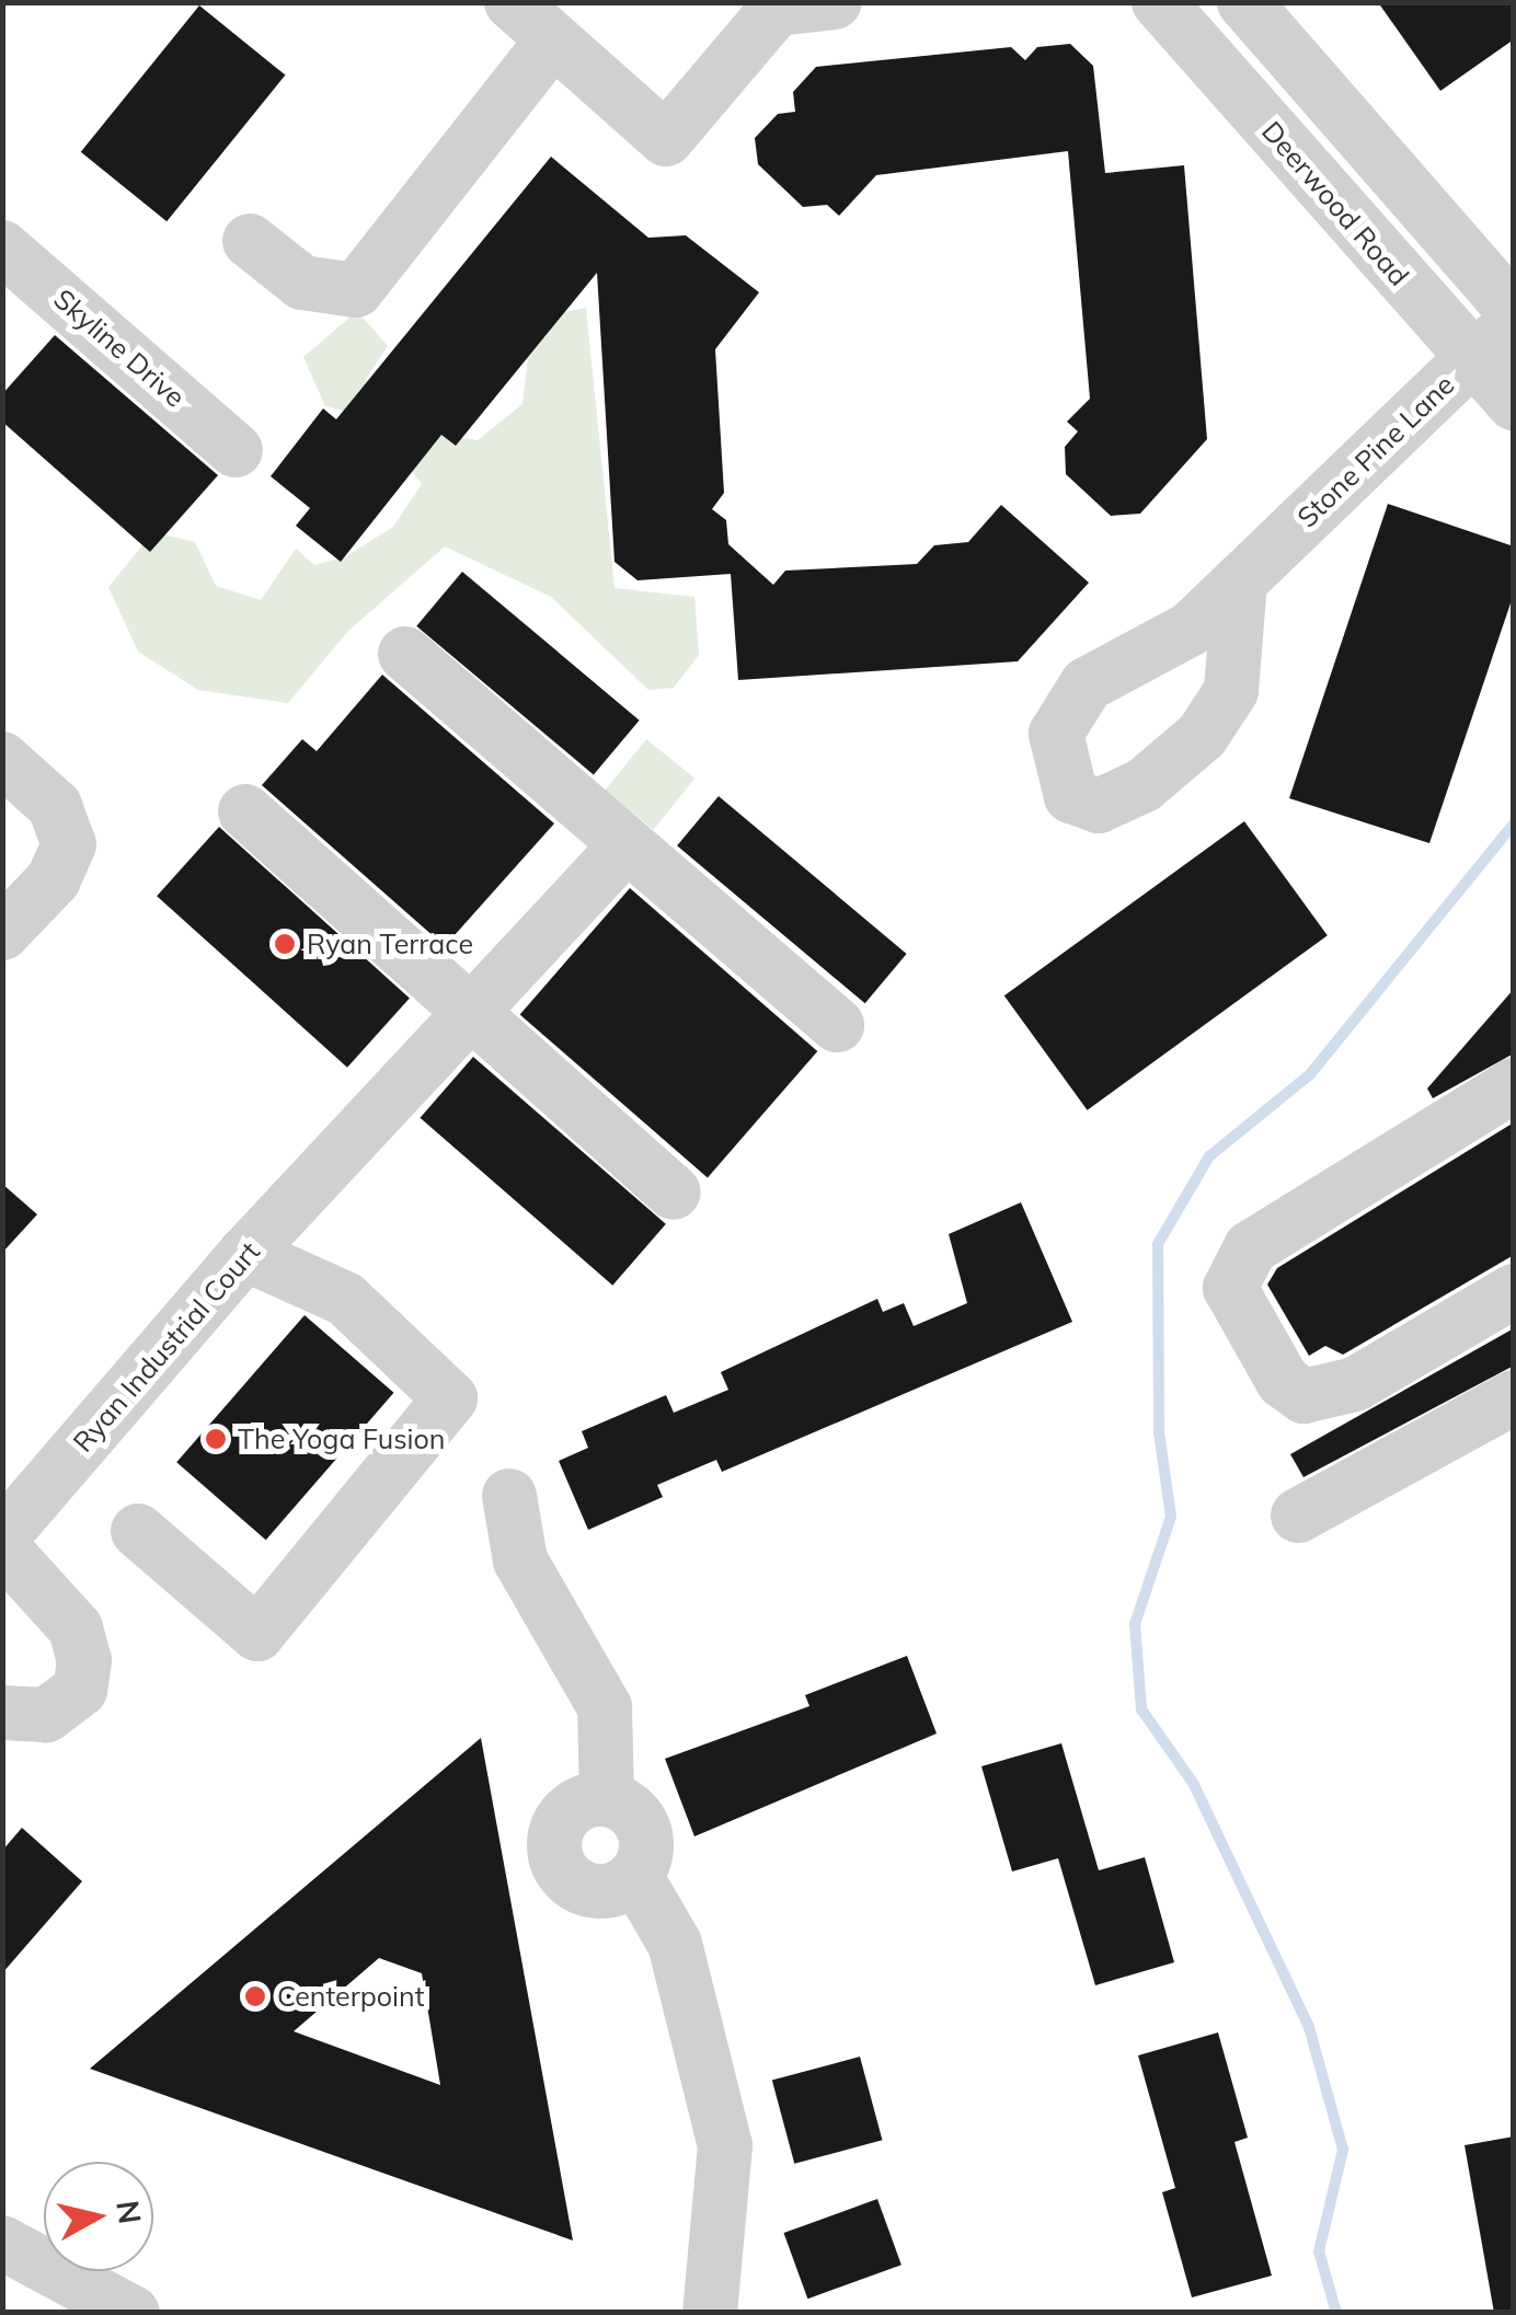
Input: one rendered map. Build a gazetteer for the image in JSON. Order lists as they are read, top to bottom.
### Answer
{
  "streets": {
    "street": [
      "Deerwood Road",
      "Skyline Drive",
      "Stone Pine Lane",
      "Ryan Industrial Court"
    ]
  },
  "crossings": [
    ["Deerwood Road", "Stone Pine Lane"]
  ],
  "places": ["Ryan Terrace", "The Yoga Fusion", "Centerpoint"],
  "north": "right"
}
